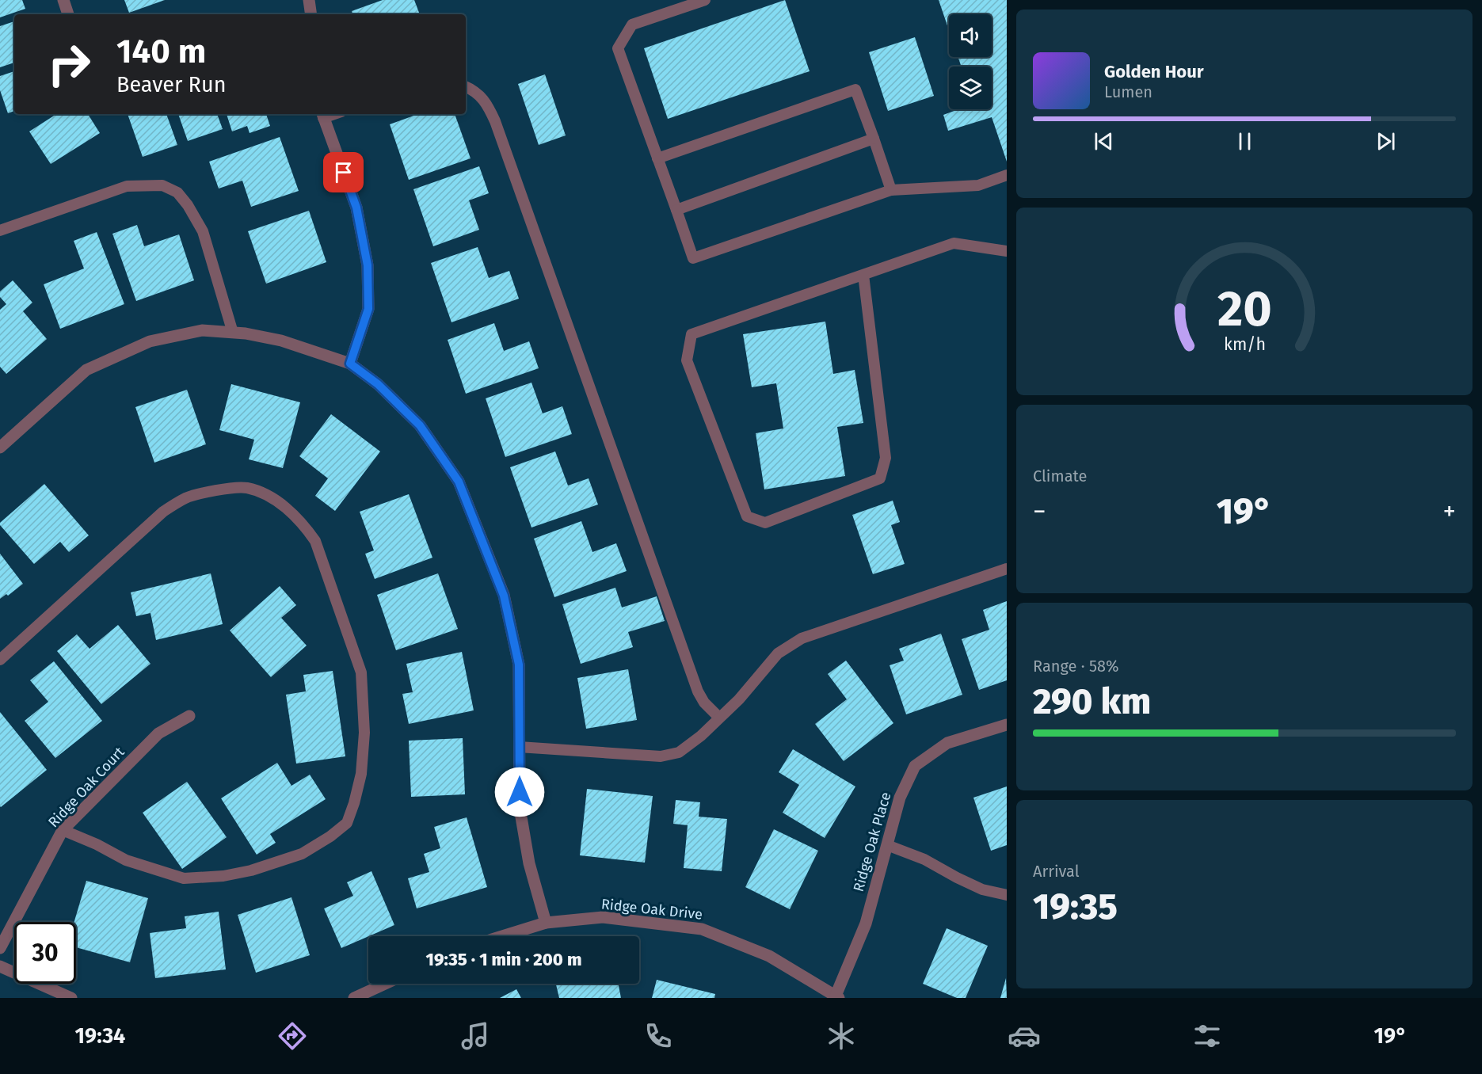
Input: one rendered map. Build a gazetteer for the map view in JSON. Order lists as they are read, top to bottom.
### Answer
{
  "streets": {
    "street": ["Ridge Oak Court", "Ridge Oak Place", "Ridge Oak Drive"]
  },
  "crossings": [
    ["Ridge Oak Place", "Ridge Oak Drive"]
  ],
  "page": {
    "turn": ["140 m", "Beaver Run"],
    "song": ["Golden Hour", "Lumen"],
    "tile": [
      "Climate",
      ["Range · 58%", "290 km"],
      ["Arrival", "19:35"]
    ],
    "heat": ["−", "19°", "+"],
    "limit": "30",
    "trip": "19:35 · 1 min · 200 m",
    "tabs": ["19:34", "19°"],
    "gauge": ["20", "km/h"]
  }
}
